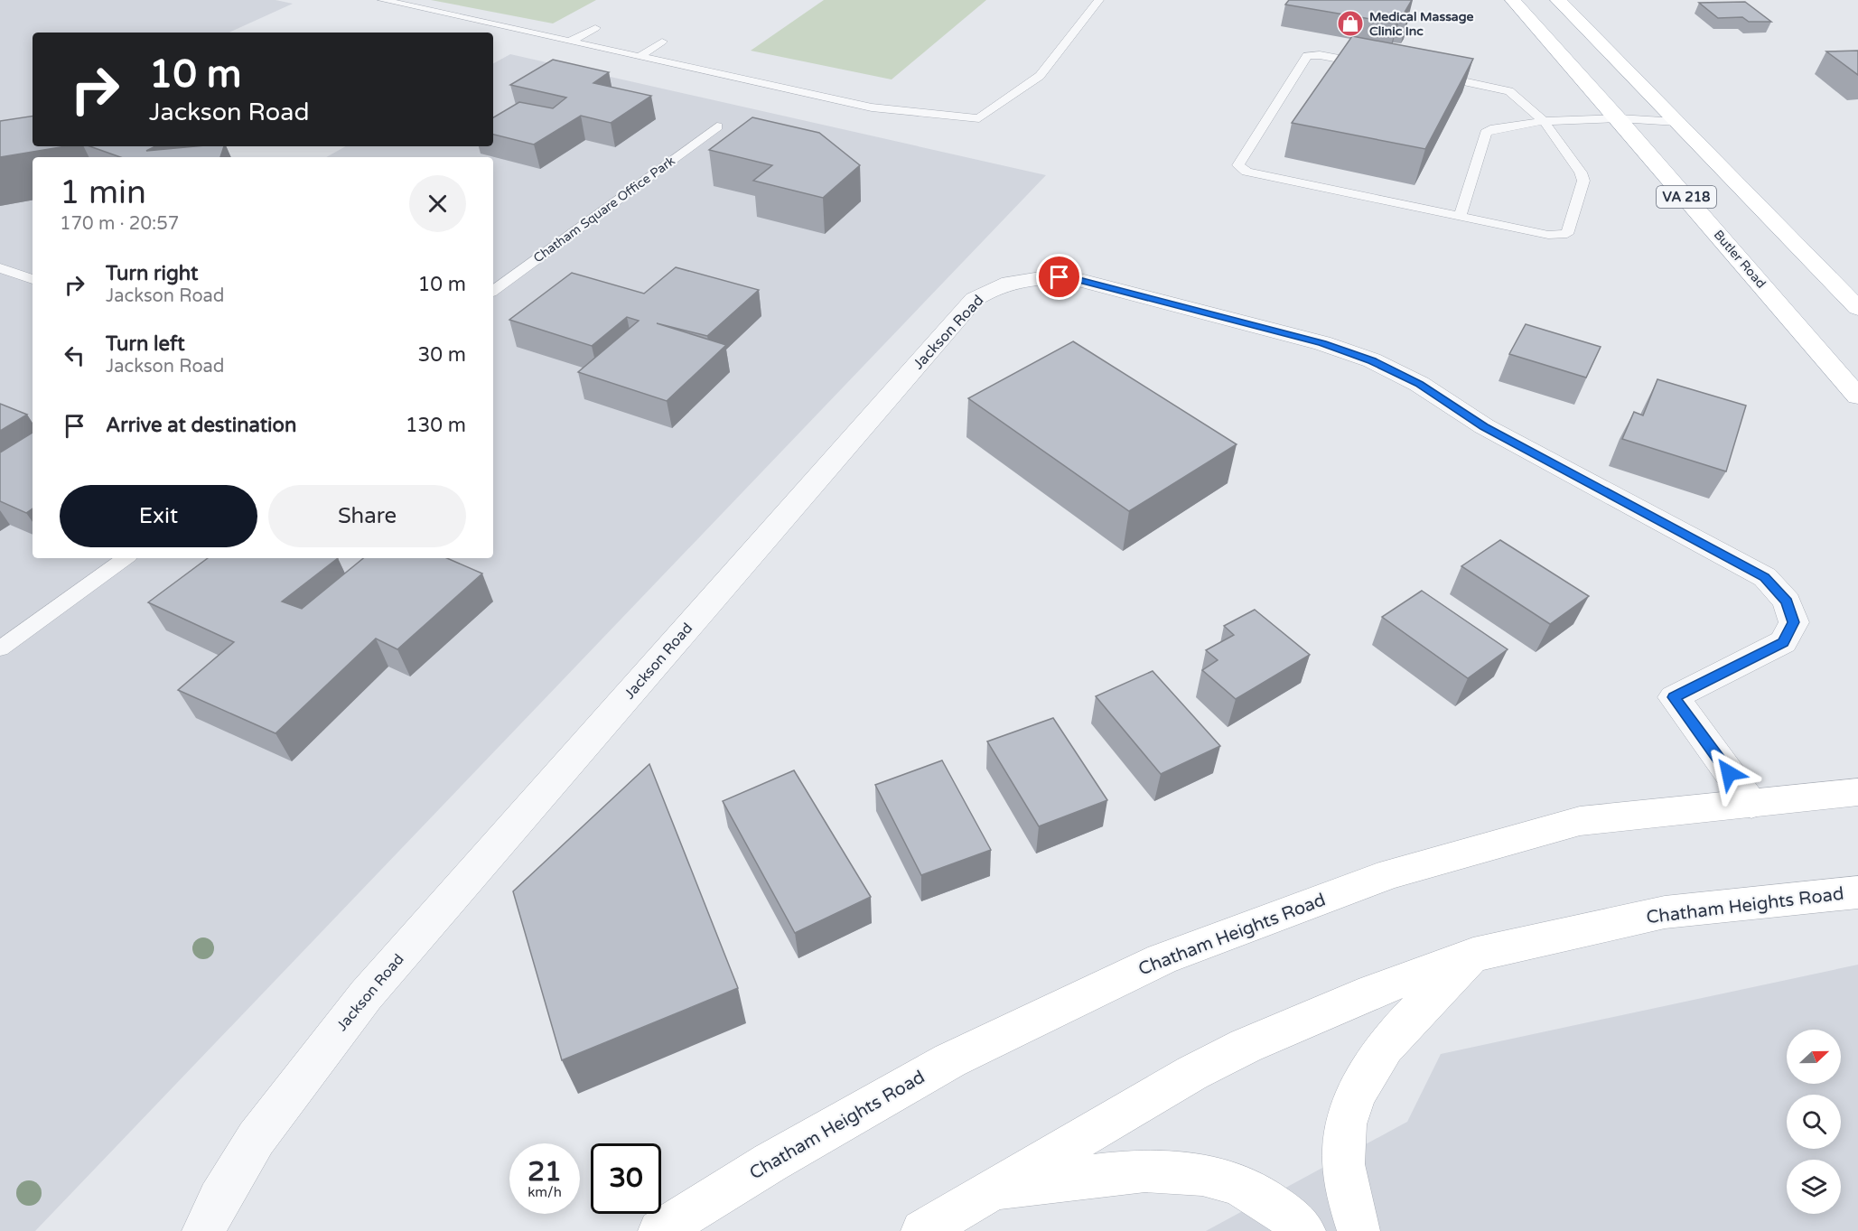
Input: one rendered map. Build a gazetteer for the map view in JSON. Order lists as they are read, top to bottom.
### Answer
{
  "streets": {
    "main road": ["VA 218", "Butler Road", "Chatham Heights Road"],
    "street": ["Jackson Road"],
    "lane": ["Chatham Square Office Park"]
  },
  "crossings": [
    ["Jackson Road", "Chatham Heights Road"]
  ],
  "places": {
    "shop": ["Medical Massage Clinic Inc"]
  },
  "north": "right",
  "page": {
    "turn": ["10 m", "Jackson Road"],
    "heading": ["1 min", "170 m · 20:57"],
    "list": [
      {
        "name": "Turn right",
        "note": "Jackson Road",
        "value": "10 m"
      },
      {
        "name": "Turn left",
        "note": "Jackson Road",
        "value": "30 m"
      },
      {
        "name": "Arrive at destination",
        "value": "130 m"
      }
    ],
    "buttons": ["Exit", "Share"],
    "speed": "21 km/h",
    "limit": "30"
  }
}
